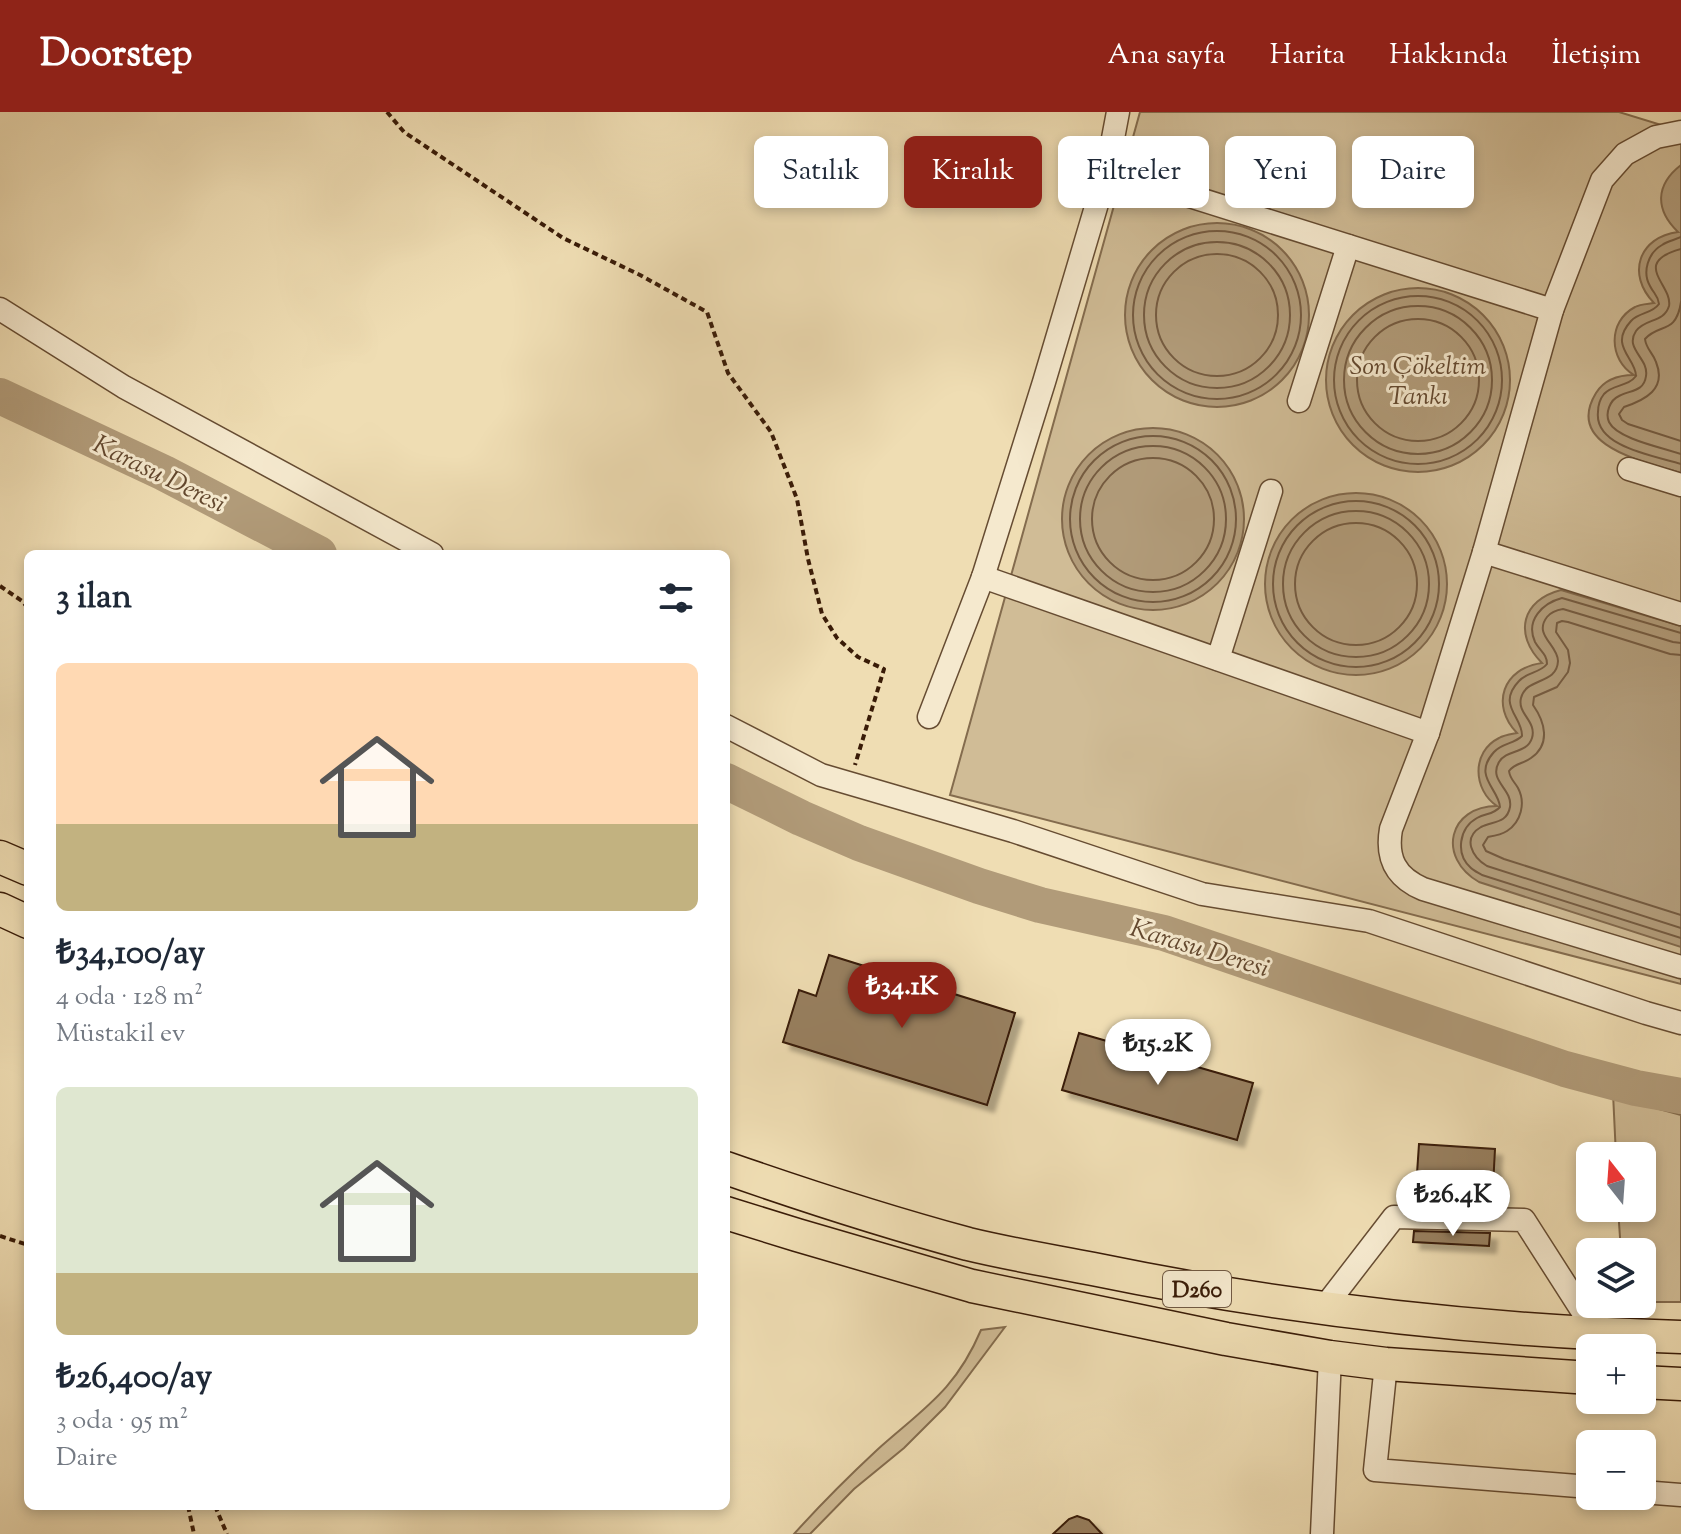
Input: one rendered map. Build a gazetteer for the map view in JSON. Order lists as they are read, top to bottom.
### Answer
{
  "streets": {
    "highway": ["D260"]
  },
  "water": ["Son Çökeltim Tankı", "Karasu Deresi"],
  "north": "top",
  "page": {
    "header": "Doorstep",
    "nav": [
      "Ana sayfa",
      "Harita",
      "Hakkında",
      "İletişim"
    ],
    "chip": [
      "Satılık",
      "Kiralık",
      "Filtreler",
      "Yeni",
      "Daire"
    ],
    "heading": "3 ilan",
    "list": [
      {
        "name": "₺34,100/ay",
        "note": "4 oda · 128 m² · Müstakil ev"
      },
      {
        "name": "₺26,400/ay",
        "note": "3 oda · 95 m² · Daire"
      }
    ],
    "price": ["₺34.1K", "₺15.2K", "₺26.4K"],
    "map_buttons": ["+", "−"]
  }
}
